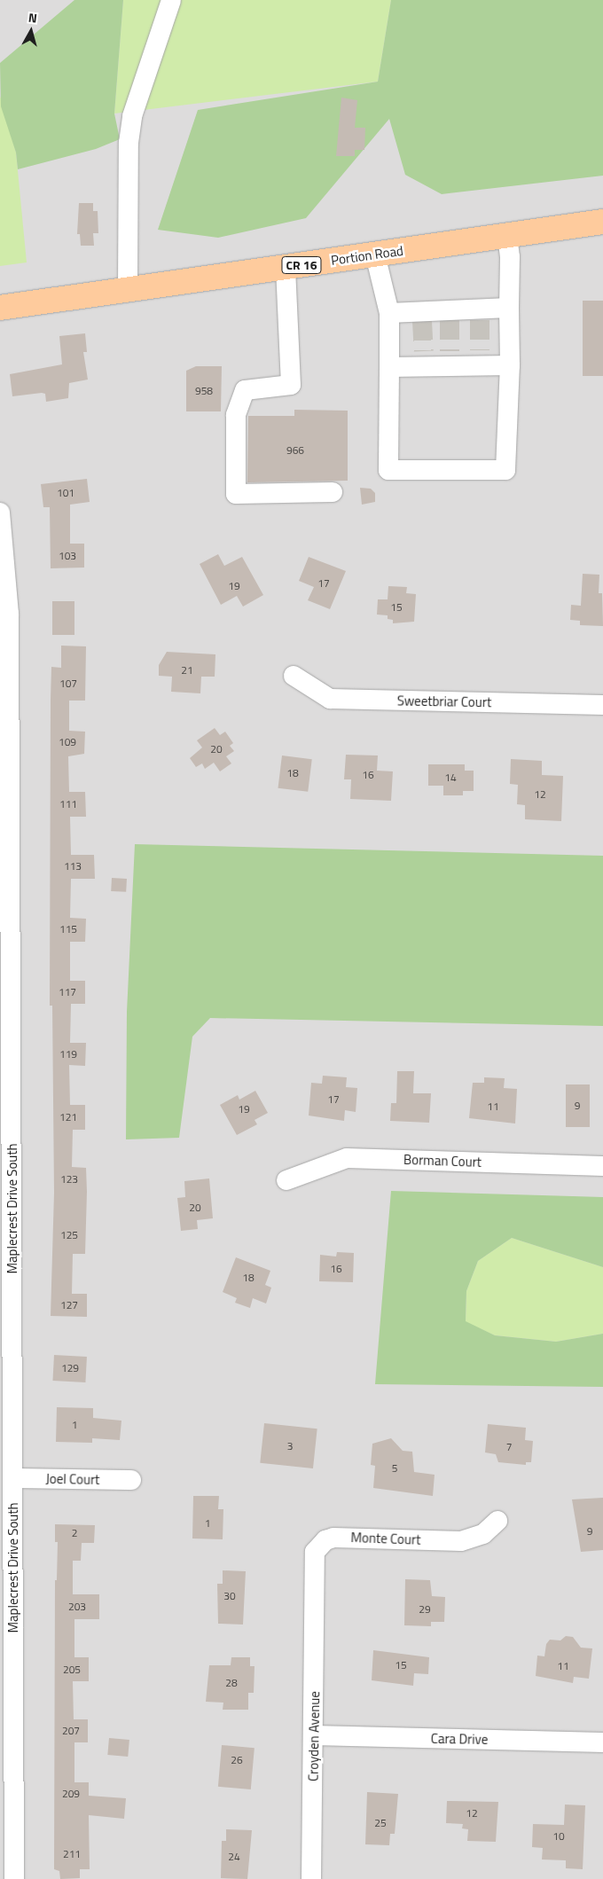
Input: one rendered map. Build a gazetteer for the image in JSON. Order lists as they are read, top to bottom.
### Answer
{
  "streets": {
    "main road": ["Portion Road", "CR 16"],
    "street": [
      "Sweetbriar Court",
      "Borman Court",
      "Maplecrest Drive South",
      "Joel Court",
      "Monte Court",
      "Croyden Avenue",
      "Cara Drive"
    ]
  },
  "crossings": [
    ["Maplecrest Drive South", "Joel Court"],
    ["Monte Court", "Croyden Avenue"],
    ["Croyden Avenue", "Cara Drive"]
  ],
  "house_numbers": [
    "958",
    "966",
    "101",
    "103",
    "17",
    "19",
    "15",
    "21",
    "107",
    "109",
    "20",
    "18",
    "16",
    "14",
    "12",
    "111",
    "113",
    "115",
    "117",
    "119",
    "17",
    "9",
    "11",
    "19",
    "121",
    "123",
    "20",
    "125",
    "16",
    "18",
    "127",
    "129",
    "1",
    "3",
    "7",
    "5",
    "1",
    "9",
    "2",
    "30",
    "203",
    "29",
    "15",
    "11",
    "205",
    "28",
    "207",
    "26",
    "209",
    "12",
    "25",
    "10",
    "211",
    "24"
  ],
  "north": "top"
}
